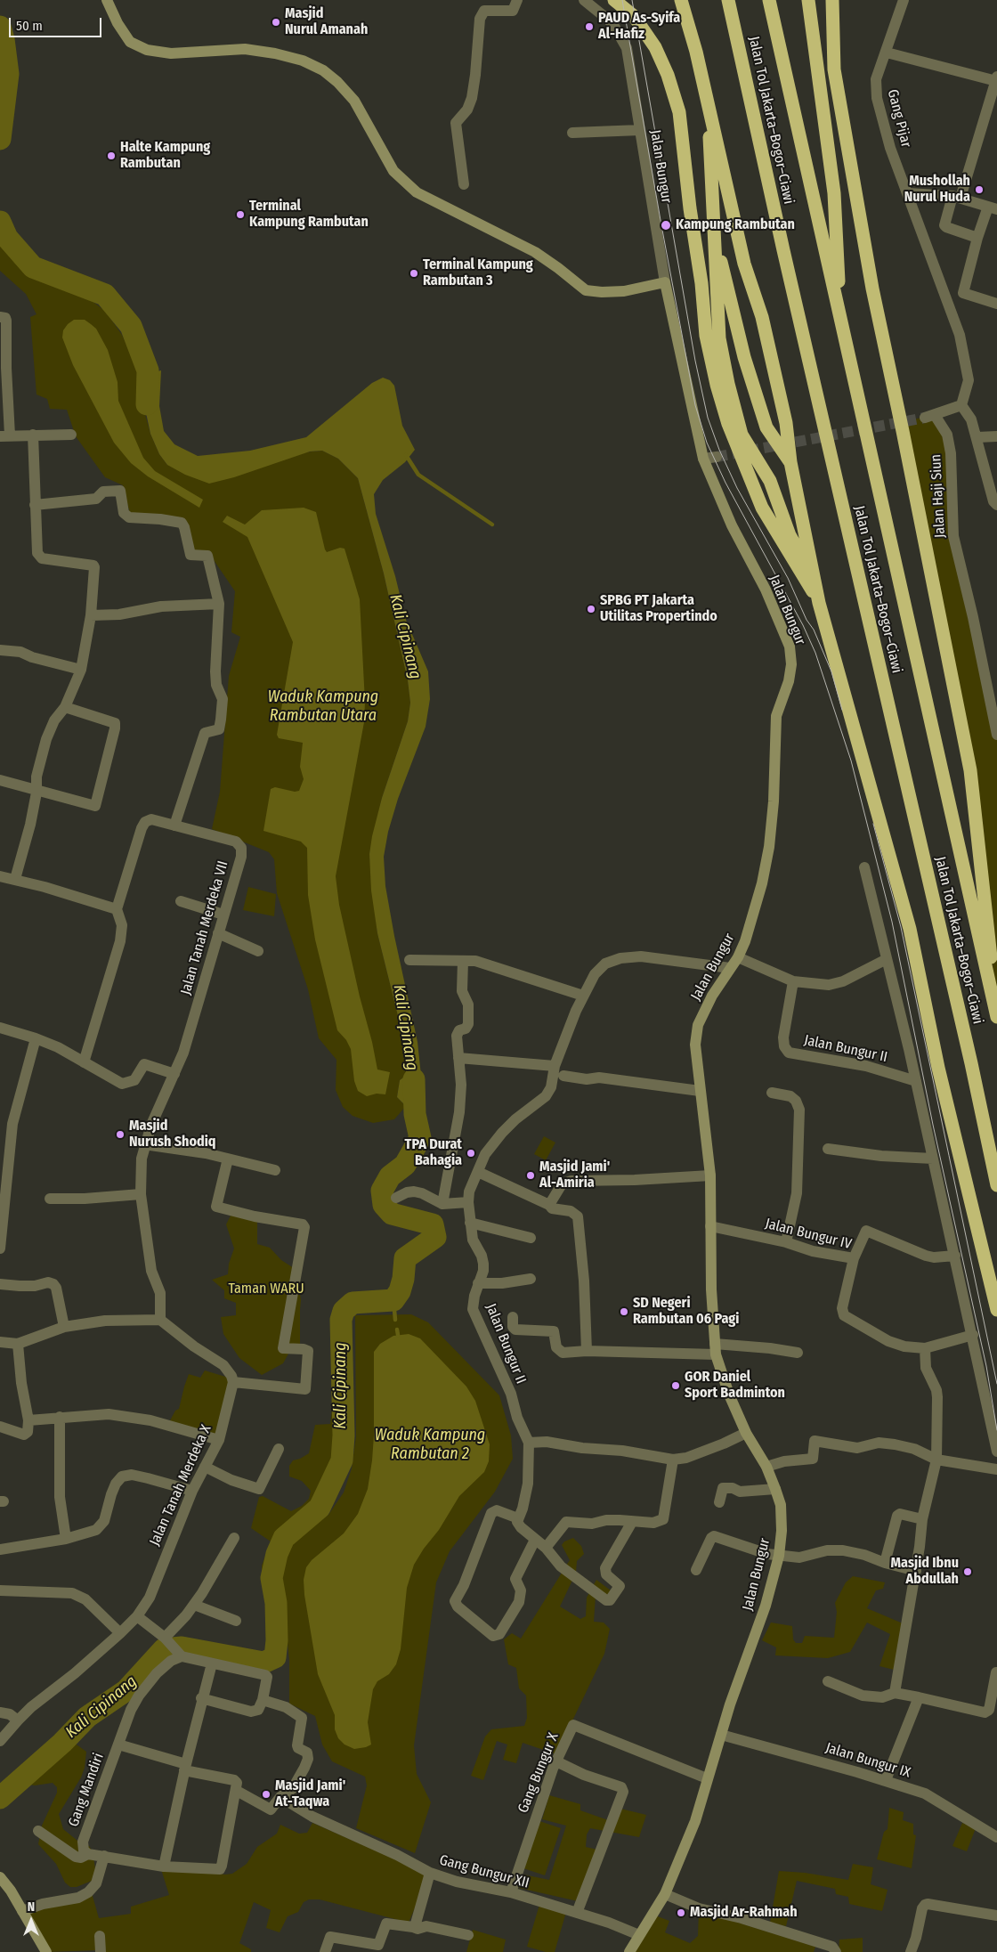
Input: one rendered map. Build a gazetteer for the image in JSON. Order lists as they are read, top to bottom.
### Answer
{
  "streets": {
    "highway": ["Jalan Tol Jakarta–Bogor–Ciawi"],
    "street": [
      "Gang Pijar",
      "Jalan Bungur",
      "Jalan Haji Siun",
      "Jalan Tanah Merdeka VII",
      "Jalan Bungur II",
      "Jalan Bungur IV",
      "Jalan Tanah Merdeka X",
      "Jalan Bungur IX",
      "Gang Bungur X",
      "Gang Mandiri",
      "Gang Bungur XII"
    ]
  },
  "crossings": [
    ["Gang Pijar", "Jalan Haji Siun"],
    ["Jalan Bungur", "Jalan Bungur II"],
    ["Jalan Bungur", "Jalan Bungur IV"],
    ["Jalan Bungur", "Jalan Bungur IX"],
    ["Jalan Bungur", "Gang Bungur X"],
    ["Jalan Bungur", "Gang Bungur XII"],
    ["Gang Bungur X", "Gang Bungur XII"]
  ],
  "water": ["Kali Cipinang", "Waduk Kampung Rambutan Utara", "Waduk Kampung Rambutan 2"],
  "parks": ["Taman WARU"],
  "places": [
    "Masjid Nurul Amanah",
    "PAUD As-Syifa Al-Hafiz",
    "Halte Kampung Rambutan",
    "Mushollah Nurul Huda",
    "Terminal Kampung Rambutan",
    "Kampung Rambutan",
    "Terminal Kampung Rambutan 3",
    "SPBG PT Jakarta Utilitas Propertindo",
    "Masjid Nurush Shodiq",
    "TPA Durat Bahagia",
    "Masjid Jami' Al-Amiria",
    "SD Negeri Rambutan 06 Pagi",
    "GOR Daniel Sport Badminton",
    "Masjid Ibnu Abdullah",
    "Masjid Jami' At-Taqwa",
    "Masjid Ar-Rahmah"
  ],
  "scale_bar": "50 m",
  "north": "top"
}
